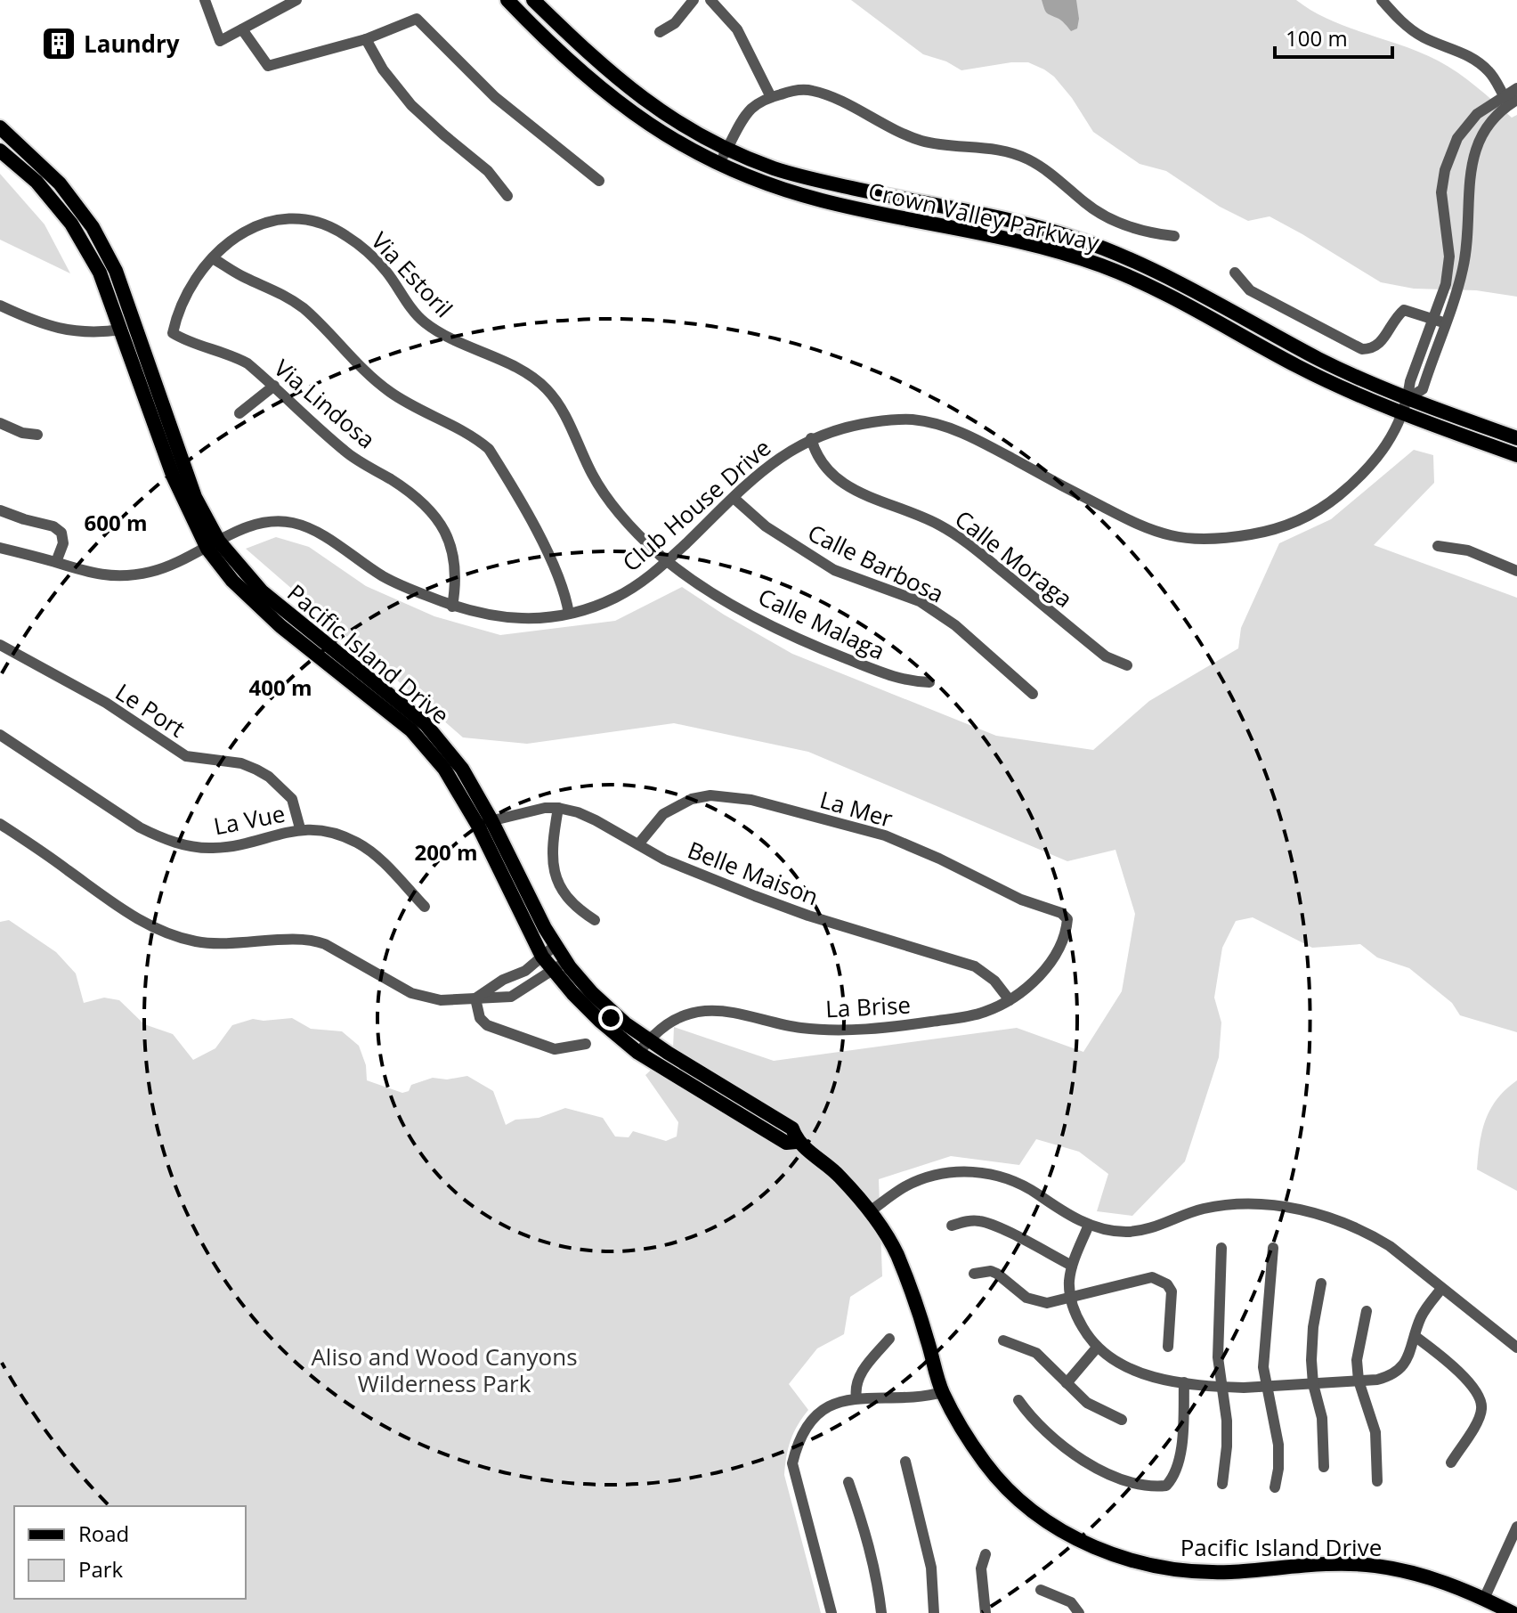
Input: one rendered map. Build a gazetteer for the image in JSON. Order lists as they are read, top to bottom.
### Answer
{
  "streets": {
    "main road": ["Crown Valley Parkway", "Pacific Island Drive"],
    "street": [
      "Via Estoril",
      "Via Lindosa",
      "Club House Drive",
      "Calle Moraga",
      "Calle Barbosa",
      "Calle Malaga",
      "Le Port",
      "La Mer",
      "La Vue",
      "Belle Maison",
      "La Brise"
    ]
  },
  "crossings": [
    ["Crown Valley Parkway", "Club House Drive"],
    ["Via Estoril", "Via Lindosa"],
    ["Via Estoril", "Club House Drive"],
    ["Via Estoril", "Calle Malaga"],
    ["Via Lindosa", "Club House Drive"],
    ["Club House Drive", "Calle Moraga"],
    ["Club House Drive", "Calle Barbosa"],
    ["Club House Drive", "Calle Malaga"],
    ["Club House Drive", "Pacific Island Drive"],
    ["Pacific Island Drive", "Belle Maison"],
    ["Pacific Island Drive", "La Brise"],
    ["Le Port", "La Vue"],
    ["La Mer", "Belle Maison"],
    ["La Mer", "La Brise"],
    ["Belle Maison", "La Brise"]
  ],
  "parks": ["Aliso and Wood Canyons Wilderness Park"],
  "places": {
    "building": ["Laundry"]
  },
  "legend": ["Road", "Park"],
  "scale_bar": "100 m",
  "rings": ["600 m", "400 m", "200 m"]
}
